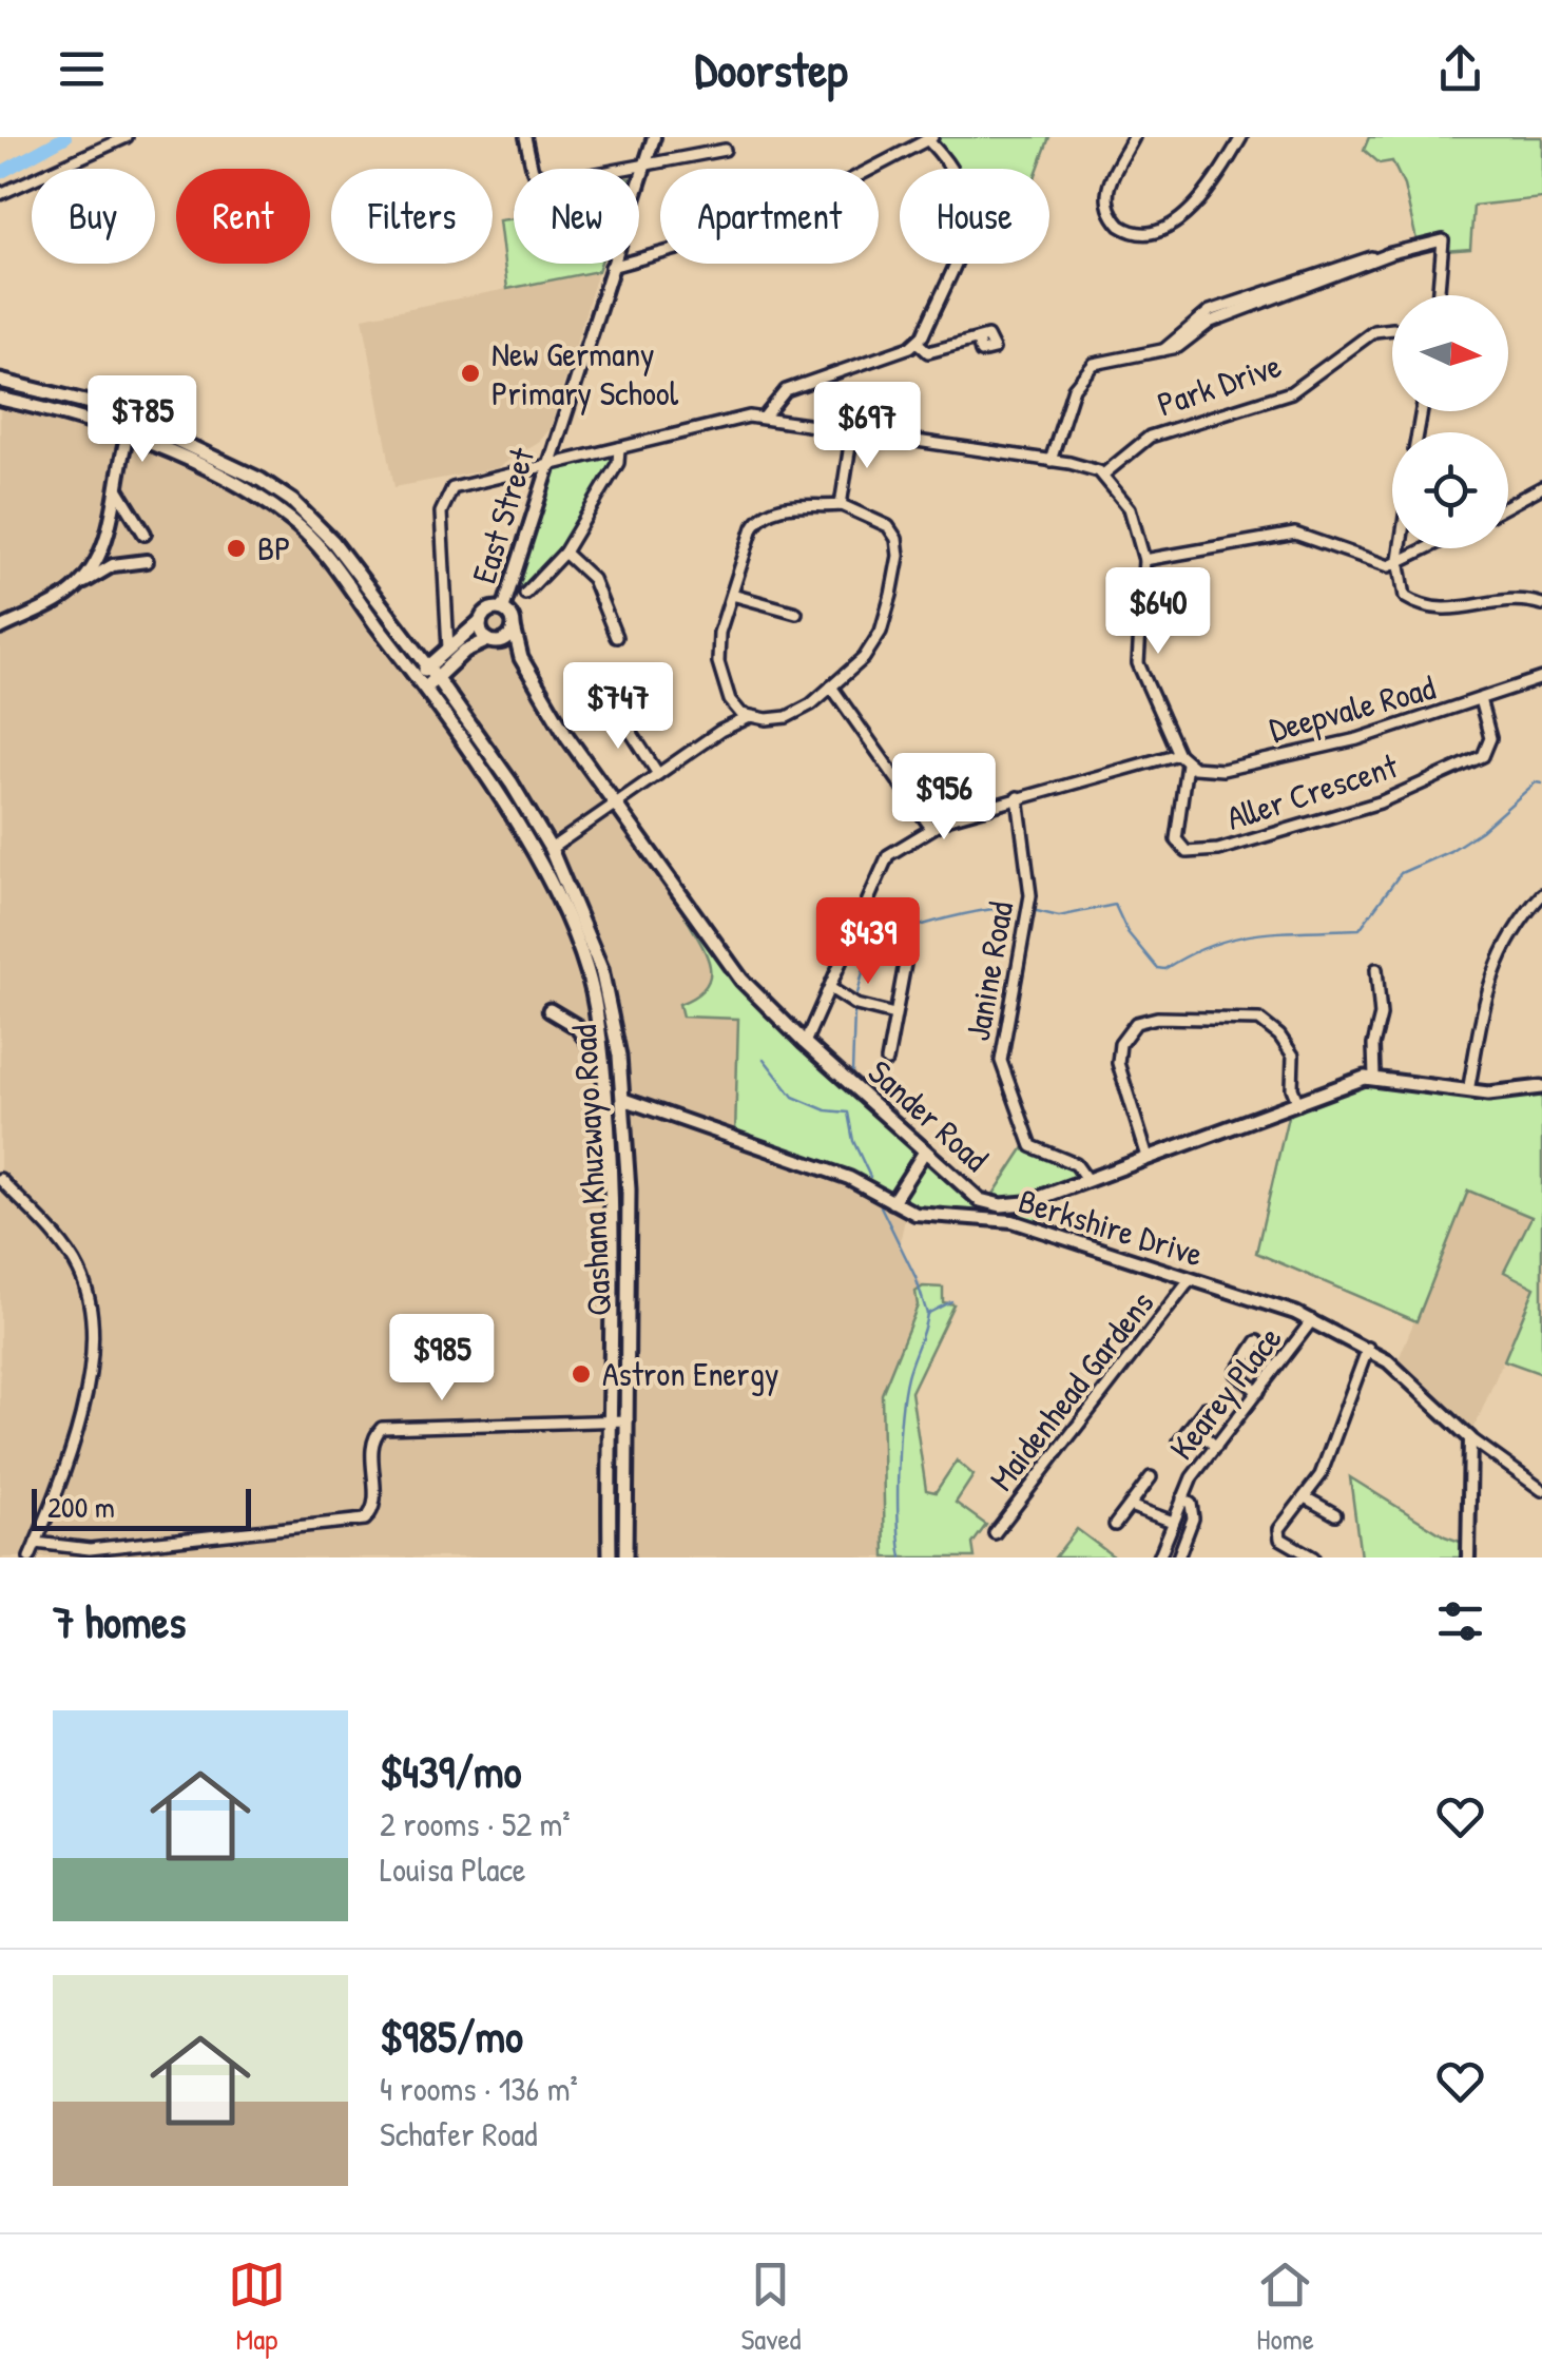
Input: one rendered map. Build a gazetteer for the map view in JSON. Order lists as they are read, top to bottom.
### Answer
{
  "streets": {
    "main road": ["Sander Road", "Qashana Khuzwayo Road"],
    "street": [
      "Park Drive",
      "East Street",
      "Deepvale Road",
      "Aller Crescent",
      "Janine Road",
      "Berkshire Drive",
      "Maidenhead Gardens",
      "Kearey Place"
    ]
  },
  "crossings": [
    ["Deepvale Road", "Aller Crescent"],
    ["Janine Road", "Sander Road"],
    ["Qashana Khuzwayo Road", "Berkshire Drive"],
    ["Berkshire Drive", "Maidenhead Gardens"],
    ["Berkshire Drive", "Kearey Place"]
  ],
  "places": ["New Germany Primary School", "BP", "Astron Energy"],
  "scale_bar": "200 m",
  "north": "right",
  "page": {
    "header": "Doorstep",
    "chip": [
      "Buy",
      "Rent",
      "Filters",
      "New",
      "Apartment",
      "House"
    ],
    "price": [
      "$785",
      "$697",
      "$640",
      "$747",
      "$956",
      "$439",
      "$985"
    ],
    "scale": "200 m",
    "heading": "7 homes",
    "list": [
      {
        "name": "$439/mo",
        "note": "2 rooms · 52 m² · Louisa Place"
      },
      {
        "name": "$985/mo",
        "note": "4 rooms · 136 m² · Schafer Road"
      }
    ],
    "tabs": ["Map", "Saved", "Home"]
  }
}
